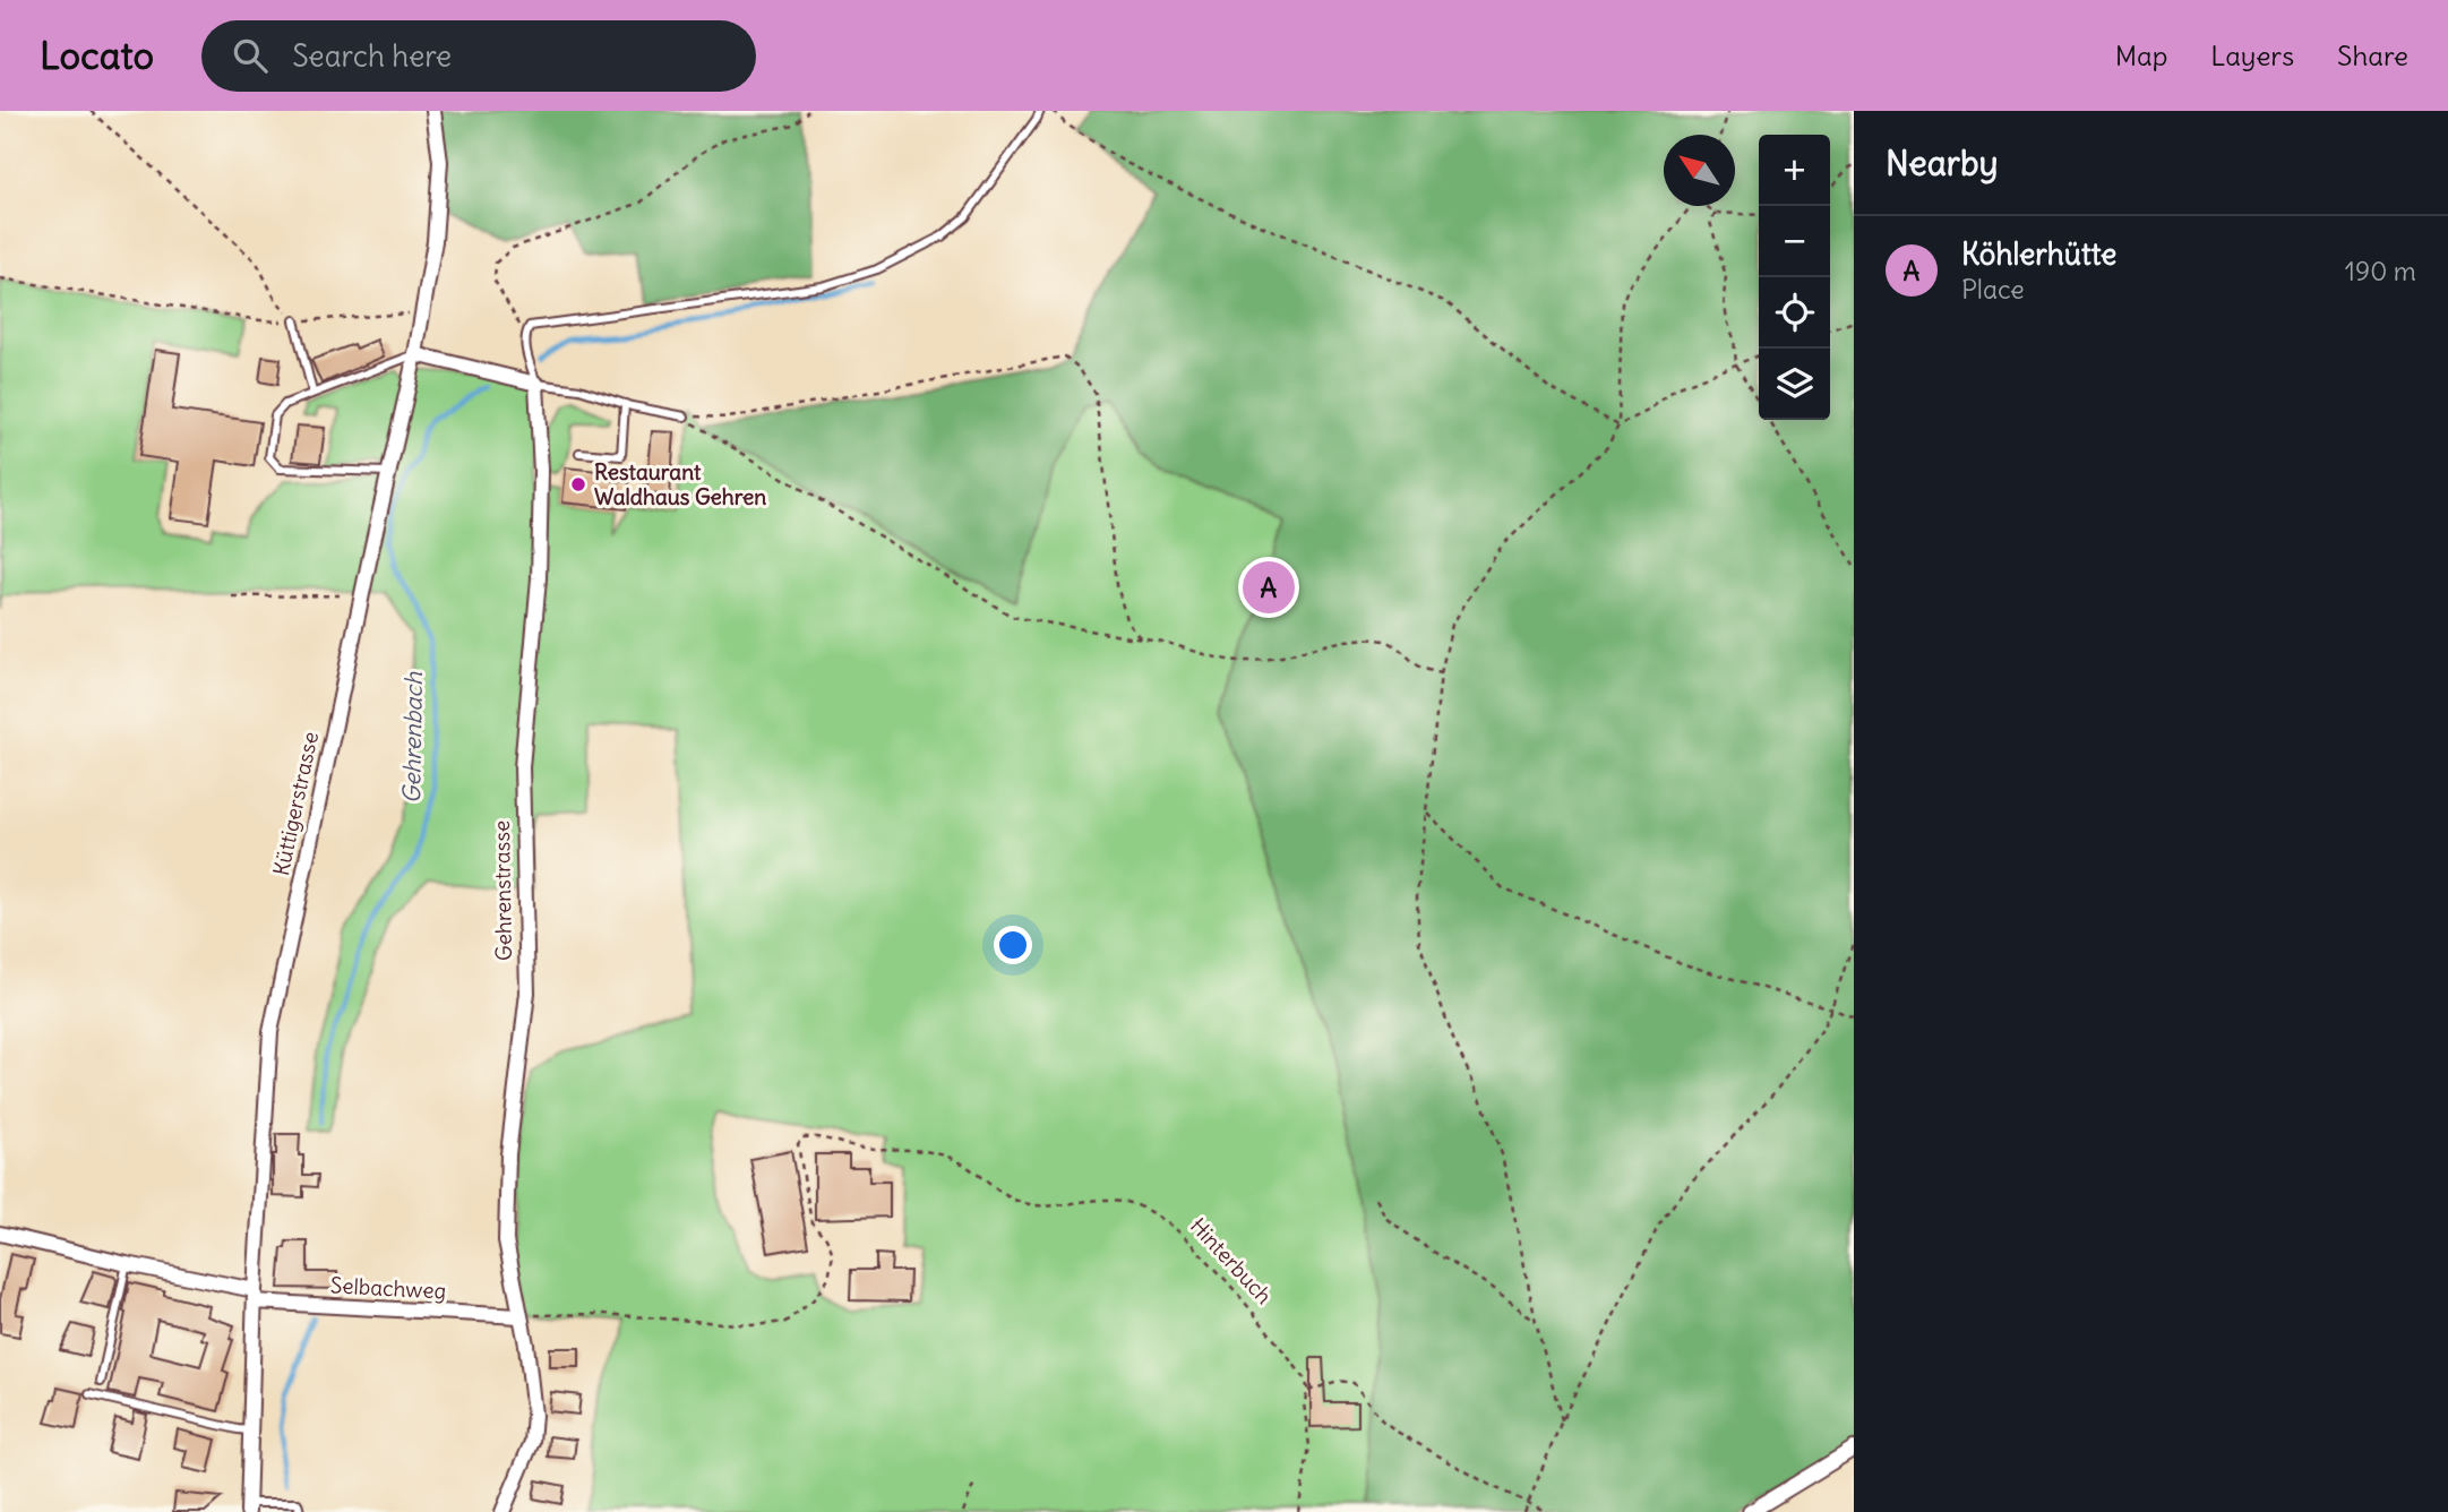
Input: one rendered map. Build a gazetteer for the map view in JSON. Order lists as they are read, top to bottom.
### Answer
{
  "streets": {
    "street": ["Küttigerstrasse", "Gehrenstrasse", "Selbachweg"],
    "path": ["Hinterbuch"]
  },
  "crossings": [
    ["Küttigerstrasse", "Selbachweg"],
    ["Gehrenstrasse", "Hinterbuch"],
    ["Gehrenstrasse", "Selbachweg"],
    ["Hinterbuch", "Selbachweg"]
  ],
  "water": ["Gehrenbach"],
  "places": ["Restaurant Waldhaus Gehren"],
  "north": "top left",
  "page": {
    "header": "Locato",
    "search": "Search here",
    "nav": ["Map", "Layers", "Share"],
    "heading": "Nearby",
    "map_buttons": ["+", "−"],
    "list": [
      {
        "mark": "A",
        "name": "Köhlerhütte",
        "note": "Place",
        "value": "190 m"
      }
    ],
    "pins": "A"
  }
}
